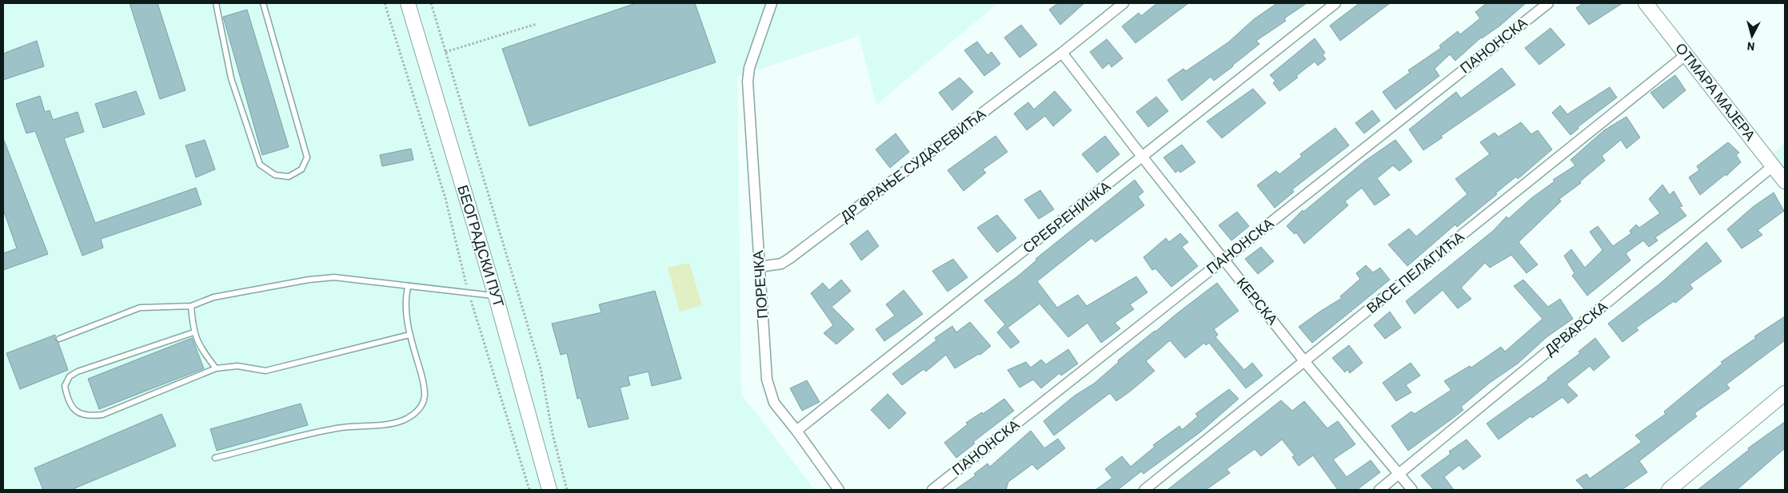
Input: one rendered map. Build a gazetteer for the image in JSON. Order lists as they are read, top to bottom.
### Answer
{
  "streets": {
    "main road": ["ОТМАРА МАЈЕРА", "БЕОГРАДСКИ ПУТ"],
    "street": [
      "ПАНОНСКА",
      "ДР ФРАЊЕ СУДАРЕВИЋА",
      "СРЕБРЕНИЧКА",
      "ВАСЕ ПЕЛАГИЋА",
      "ПОРЕЧКА",
      "КЕРСКА",
      "ДРВАРСКА"
    ]
  },
  "crossings": [
    ["ПАНОНСКА", "КЕРСКА"],
    ["ОТМАРА МАЈЕРА", "ВАСЕ ПЕЛАГИЋА"],
    ["ОТМАРА МАЈЕРА", "ДРВАРСКА"],
    ["ДР ФРАЊЕ СУДАРЕВИЋА", "ПОРЕЧКА"],
    ["ДР ФРАЊЕ СУДАРЕВИЋА", "КЕРСКА"],
    ["СРЕБРЕНИЧКА", "ПОРЕЧКА"],
    ["СРЕБРЕНИЧКА", "КЕРСКА"],
    ["ВАСЕ ПЕЛАГИЋА", "КЕРСКА"],
    ["КЕРСКА", "ДРВАРСКА"]
  ],
  "north": "bottom"
}
